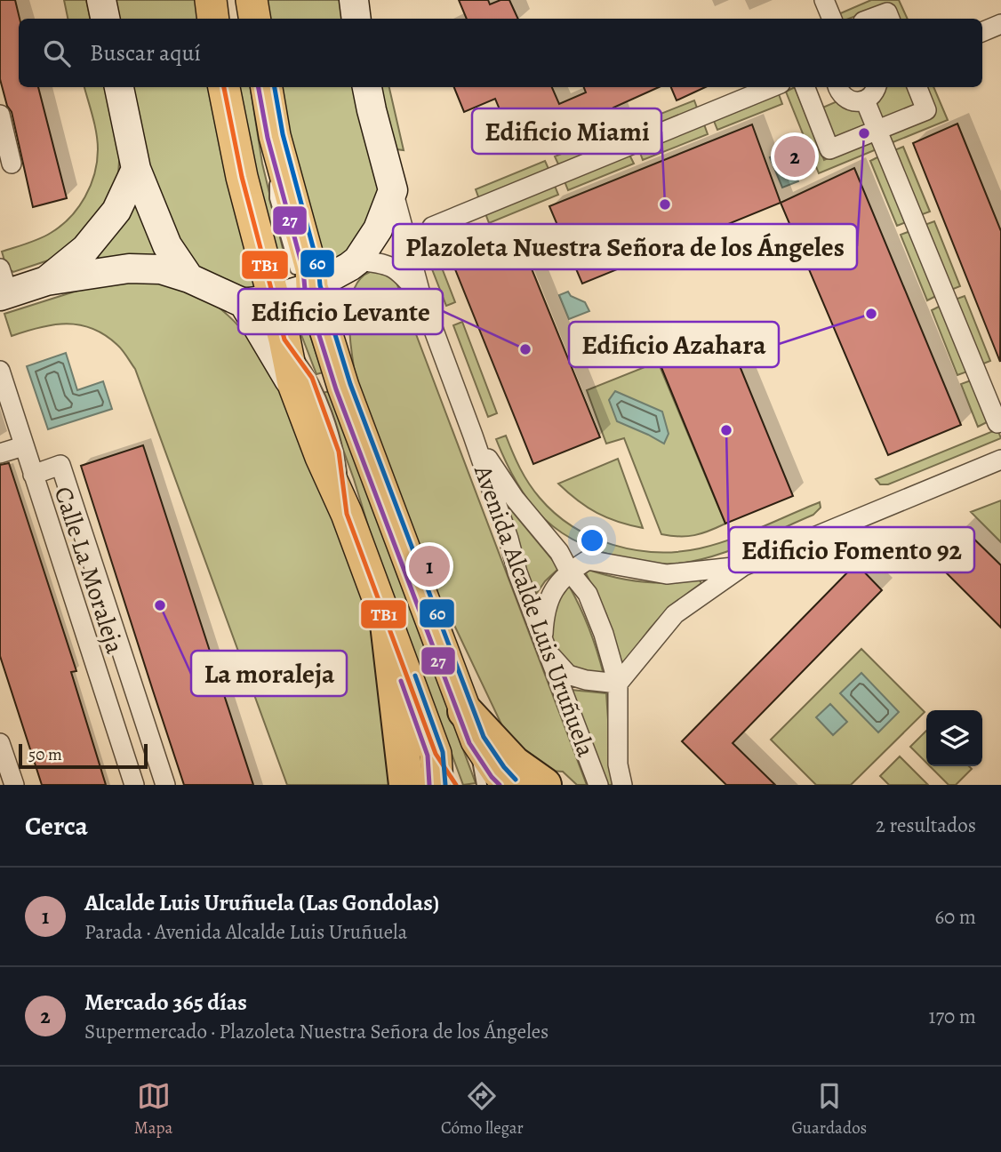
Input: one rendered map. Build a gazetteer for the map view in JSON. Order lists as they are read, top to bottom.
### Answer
{
  "streets": {
    "street": ["Calle La Moraleja", "Avenida Alcalde Luis Uruñuela"]
  },
  "places": [
    "Plazoleta Nuestra Señora de los Ángeles",
    "Edificio Miami",
    "Edificio Azahara",
    "Edificio Levante",
    "Edificio Fomento 92",
    "La moraleja"
  ],
  "lines": ["transit line TB1", "transit line 27", "transit line 60"],
  "scale_bar": "50 m",
  "page": {
    "search": "Buscar aquí",
    "pins": ["2", "1"],
    "scale": "50 m",
    "heading": ["Cerca", "2 resultados"],
    "list": [
      {
        "mark": "1",
        "name": "Alcalde Luis Uruñuela (Las Gondolas)",
        "note": "Parada · Avenida Alcalde Luis Uruñuela",
        "value": "60 m"
      },
      {
        "mark": "2",
        "name": "Mercado 365 días",
        "note": "Supermercado · Plazoleta Nuestra Señora de los Ángeles",
        "value": "170 m"
      }
    ],
    "nav": ["Mapa", "Cómo llegar", "Guardados"]
  }
}
